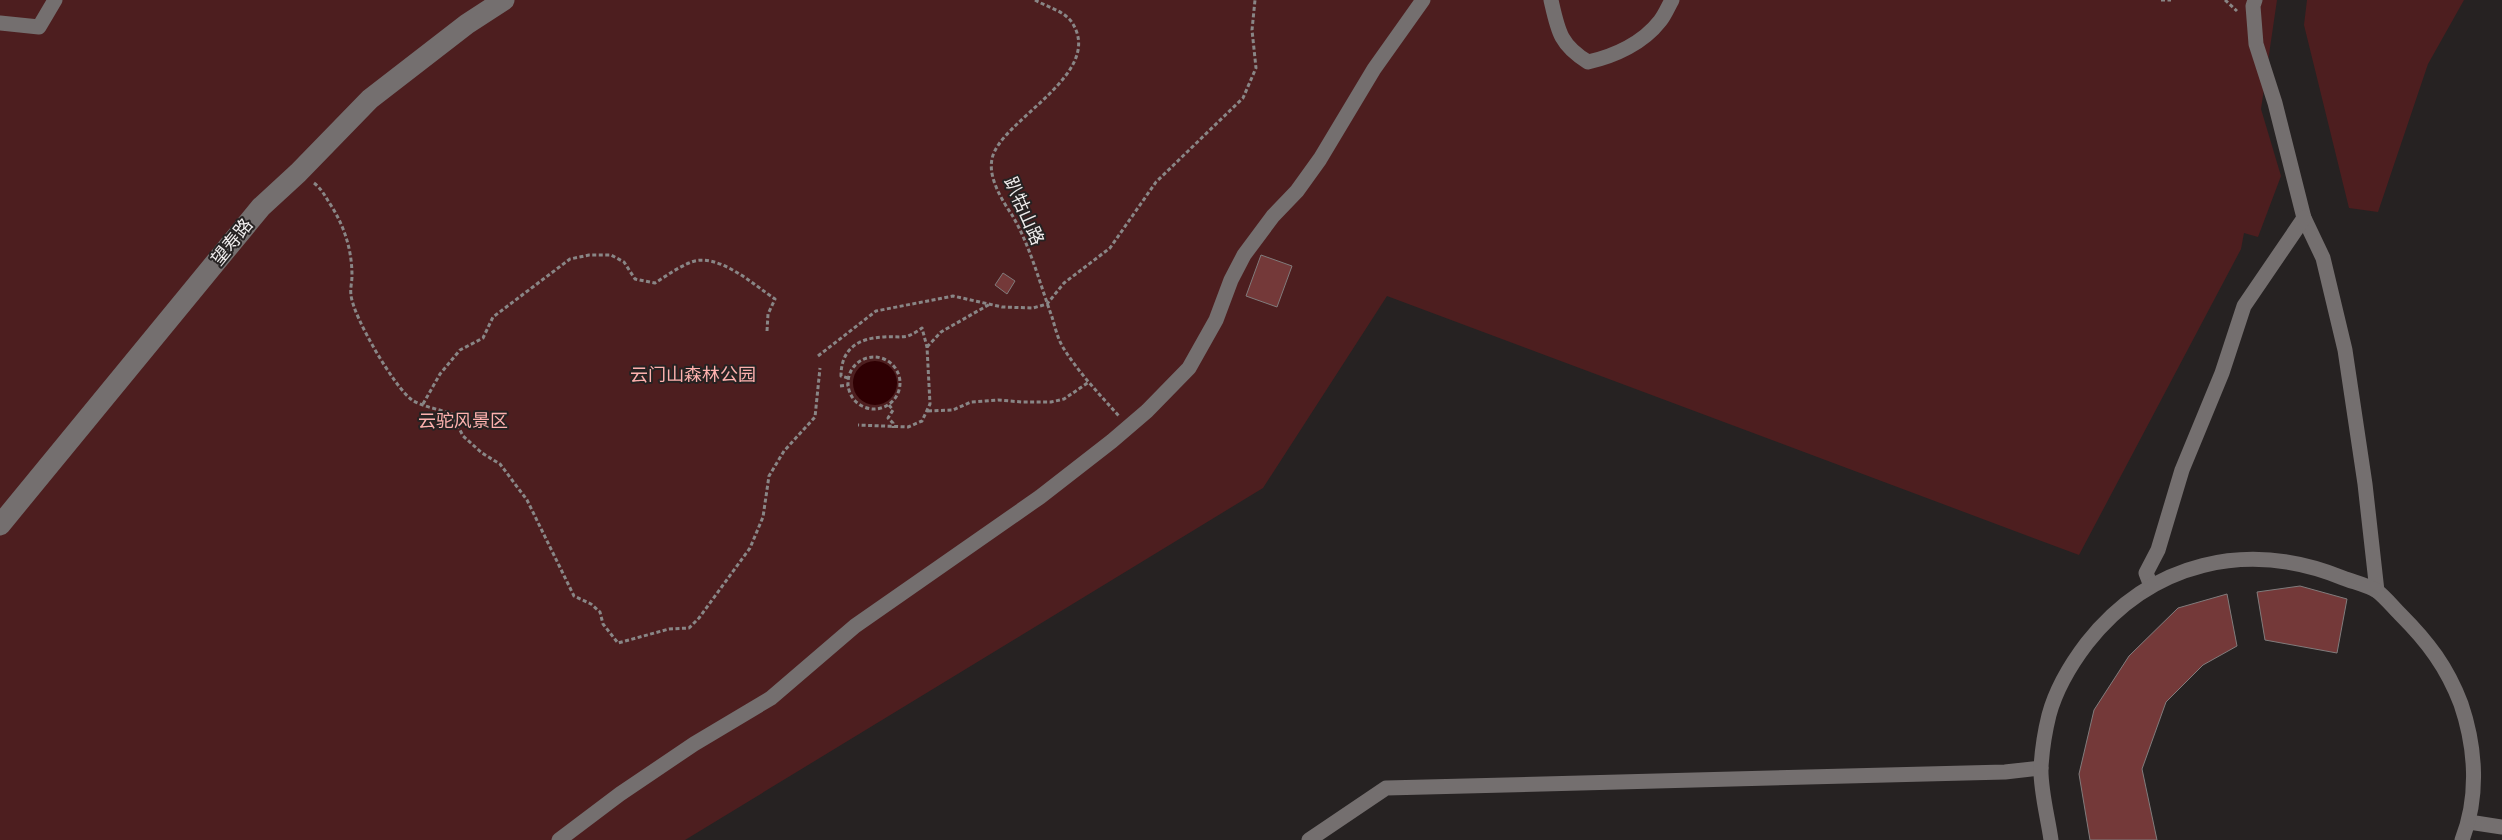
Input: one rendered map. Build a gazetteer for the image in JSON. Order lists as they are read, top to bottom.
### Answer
{
  "streets": {
    "street": ["望寿路"],
    "path": ["趴牯山路"]
  },
  "parks": ["云门山森林公园", "云驼风景区"]
}
